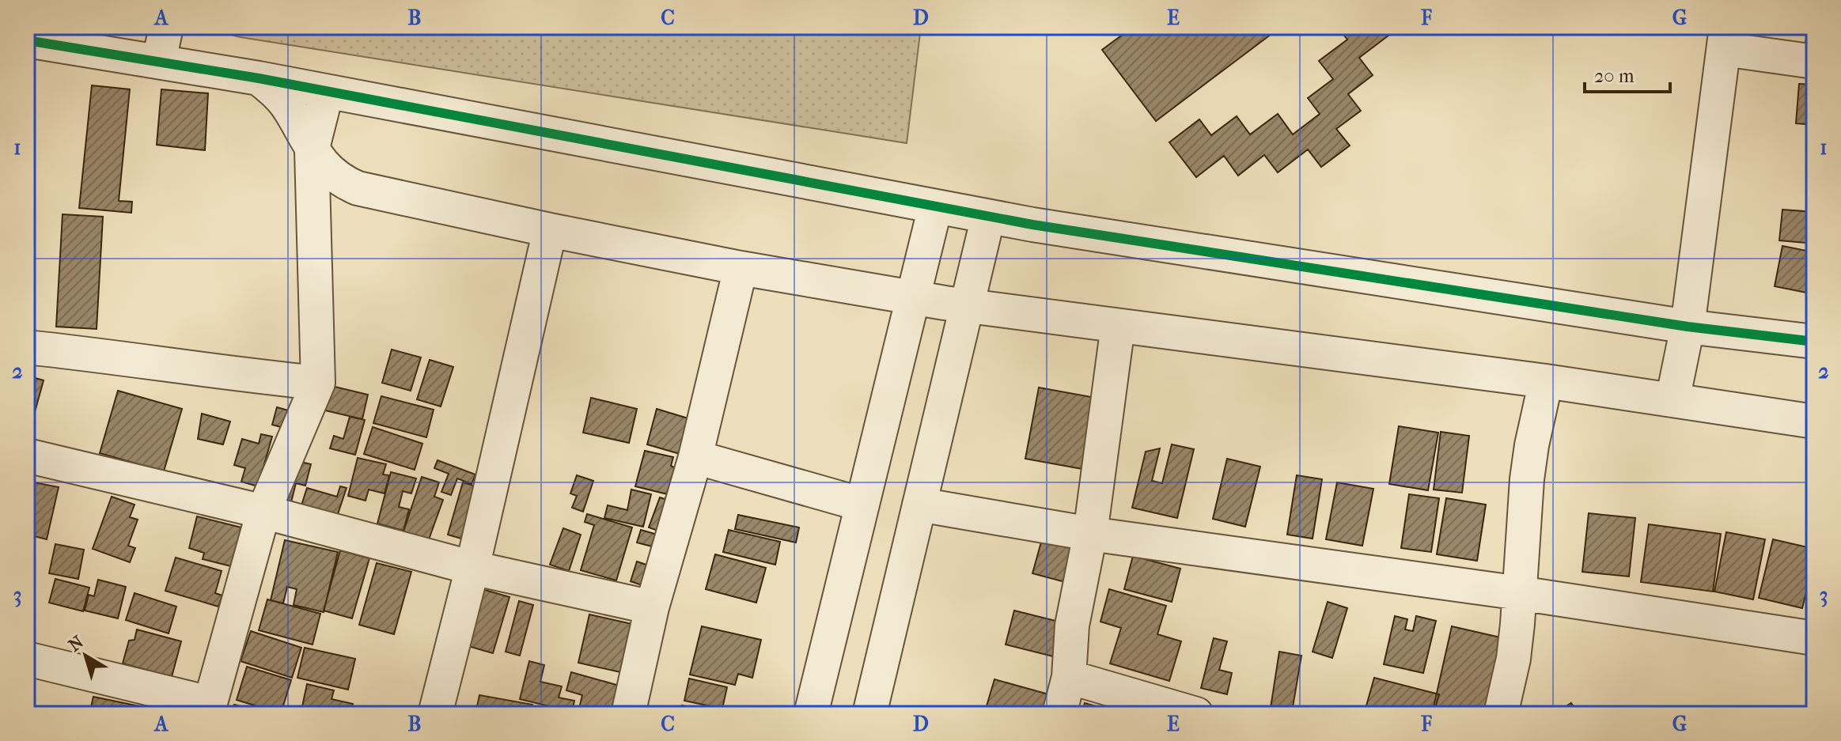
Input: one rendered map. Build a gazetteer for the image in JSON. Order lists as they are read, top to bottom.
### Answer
{
  "scale_bar": "20 m",
  "north": "top left",
  "grid": {
    "columns": [
      "A",
      "B",
      "C",
      "D",
      "E",
      "F",
      "G"
    ],
    "rows": ["1", "2", "3"]
  }
}
